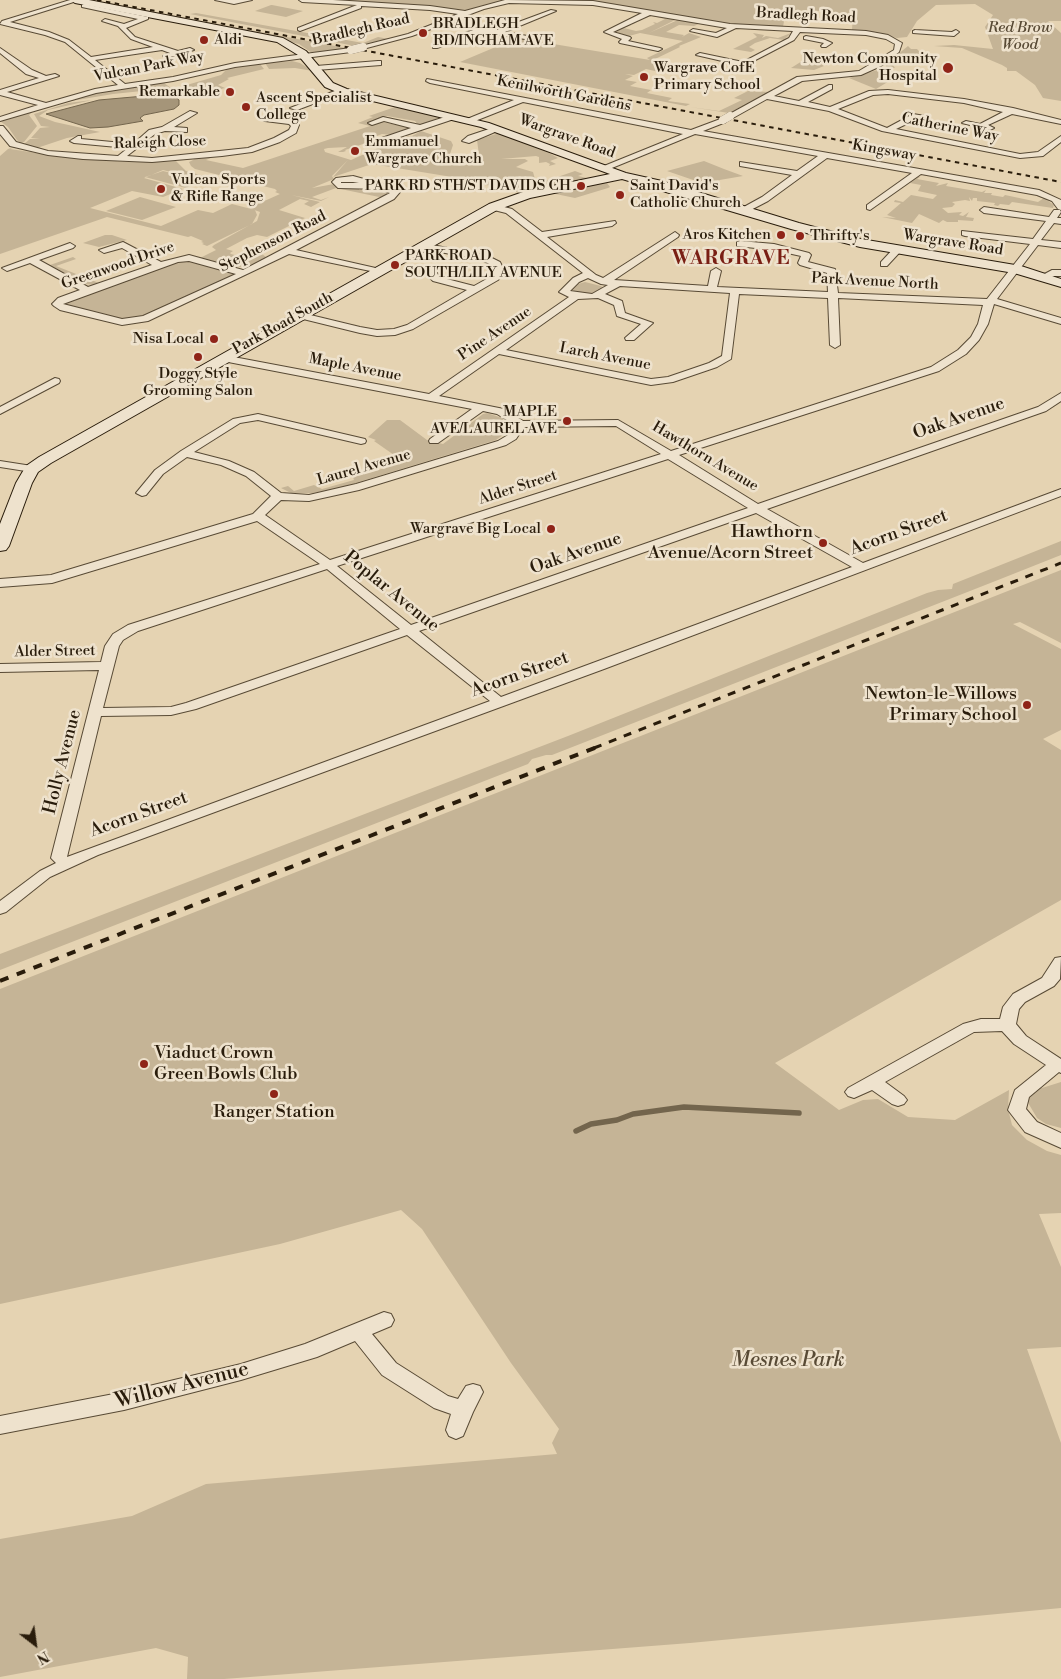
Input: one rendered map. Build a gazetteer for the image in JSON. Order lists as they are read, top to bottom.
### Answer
{
  "streets": {
    "street": [
      "Bradlegh Road",
      "Vulcan Park Way",
      "Kenilworth Gardens",
      "Catherine Way",
      "Wargrave Road",
      "Raleigh Close",
      "Kingsway",
      "Stephenson Road",
      "Greenwood Drive",
      "Park Avenue North",
      "Park Road South",
      "Pine Avenue",
      "Larch Avenue",
      "Maple Avenue",
      "Oak Avenue",
      "Hawthorn Avenue",
      "Laurel Avenue",
      "Alder Street",
      "Acorn Street",
      "Poplar Avenue",
      "Holly Avenue",
      "Willow Avenue"
    ]
  },
  "crossings": [
    ["Bradlegh Road", "Vulcan Park Way"],
    ["Bradlegh Road", "Wargrave Road"],
    ["Vulcan Park Way", "Wargrave Road"],
    ["Kenilworth Gardens", "Kingsway"],
    ["Wargrave Road", "Park Road South"],
    ["Wargrave Road", "Alder Street"],
    ["Kingsway", "Alder Street"],
    ["Stephenson Road", "Greenwood Drive"],
    ["Park Avenue North", "Park Road South"],
    ["Park Avenue North", "Larch Avenue"],
    ["Park Avenue North", "Alder Street"],
    ["Park Road South", "Maple Avenue"],
    ["Pine Avenue", "Larch Avenue"],
    ["Pine Avenue", "Maple Avenue"],
    ["Oak Avenue", "Hawthorn Avenue"],
    ["Oak Avenue", "Poplar Avenue"],
    ["Oak Avenue", "Holly Avenue"],
    ["Hawthorn Avenue", "Laurel Avenue"],
    ["Hawthorn Avenue", "Alder Street"],
    ["Hawthorn Avenue", "Acorn Street"],
    ["Alder Street", "Poplar Avenue"],
    ["Alder Street", "Holly Avenue"],
    ["Acorn Street", "Poplar Avenue"],
    ["Acorn Street", "Holly Avenue"]
  ],
  "districts": ["WARGRAVE"],
  "parks": ["Red Brow Wood", "Mesnes Park"],
  "places": [
    "BRADLEGH RD/INGHAM AVE",
    "Aldi",
    "Newton Community Hospital",
    "Wargrave CofE Primary School",
    "Remarkable",
    "Ascent Specialist College",
    "Emmanuel Wargrave Church",
    "PARK RD STH/ST DAVIDS CH",
    "Vulcan Sports & Rifle Range",
    "Saint David's Catholic Church",
    "Aros Kitchen",
    "Thrifty's",
    "PARK ROAD SOUTH/LILY AVENUE",
    "Nisa Local",
    "Doggy Style Grooming Salon",
    "MAPLE AVE/LAUREL AVE",
    "Wargrave Big Local",
    "Hawthorn Avenue/Acorn Street",
    "Newton-le-Willows Primary School",
    "Viaduct Crown Green Bowls Club",
    "Ranger Station"
  ],
  "north": "bottom right"
}
